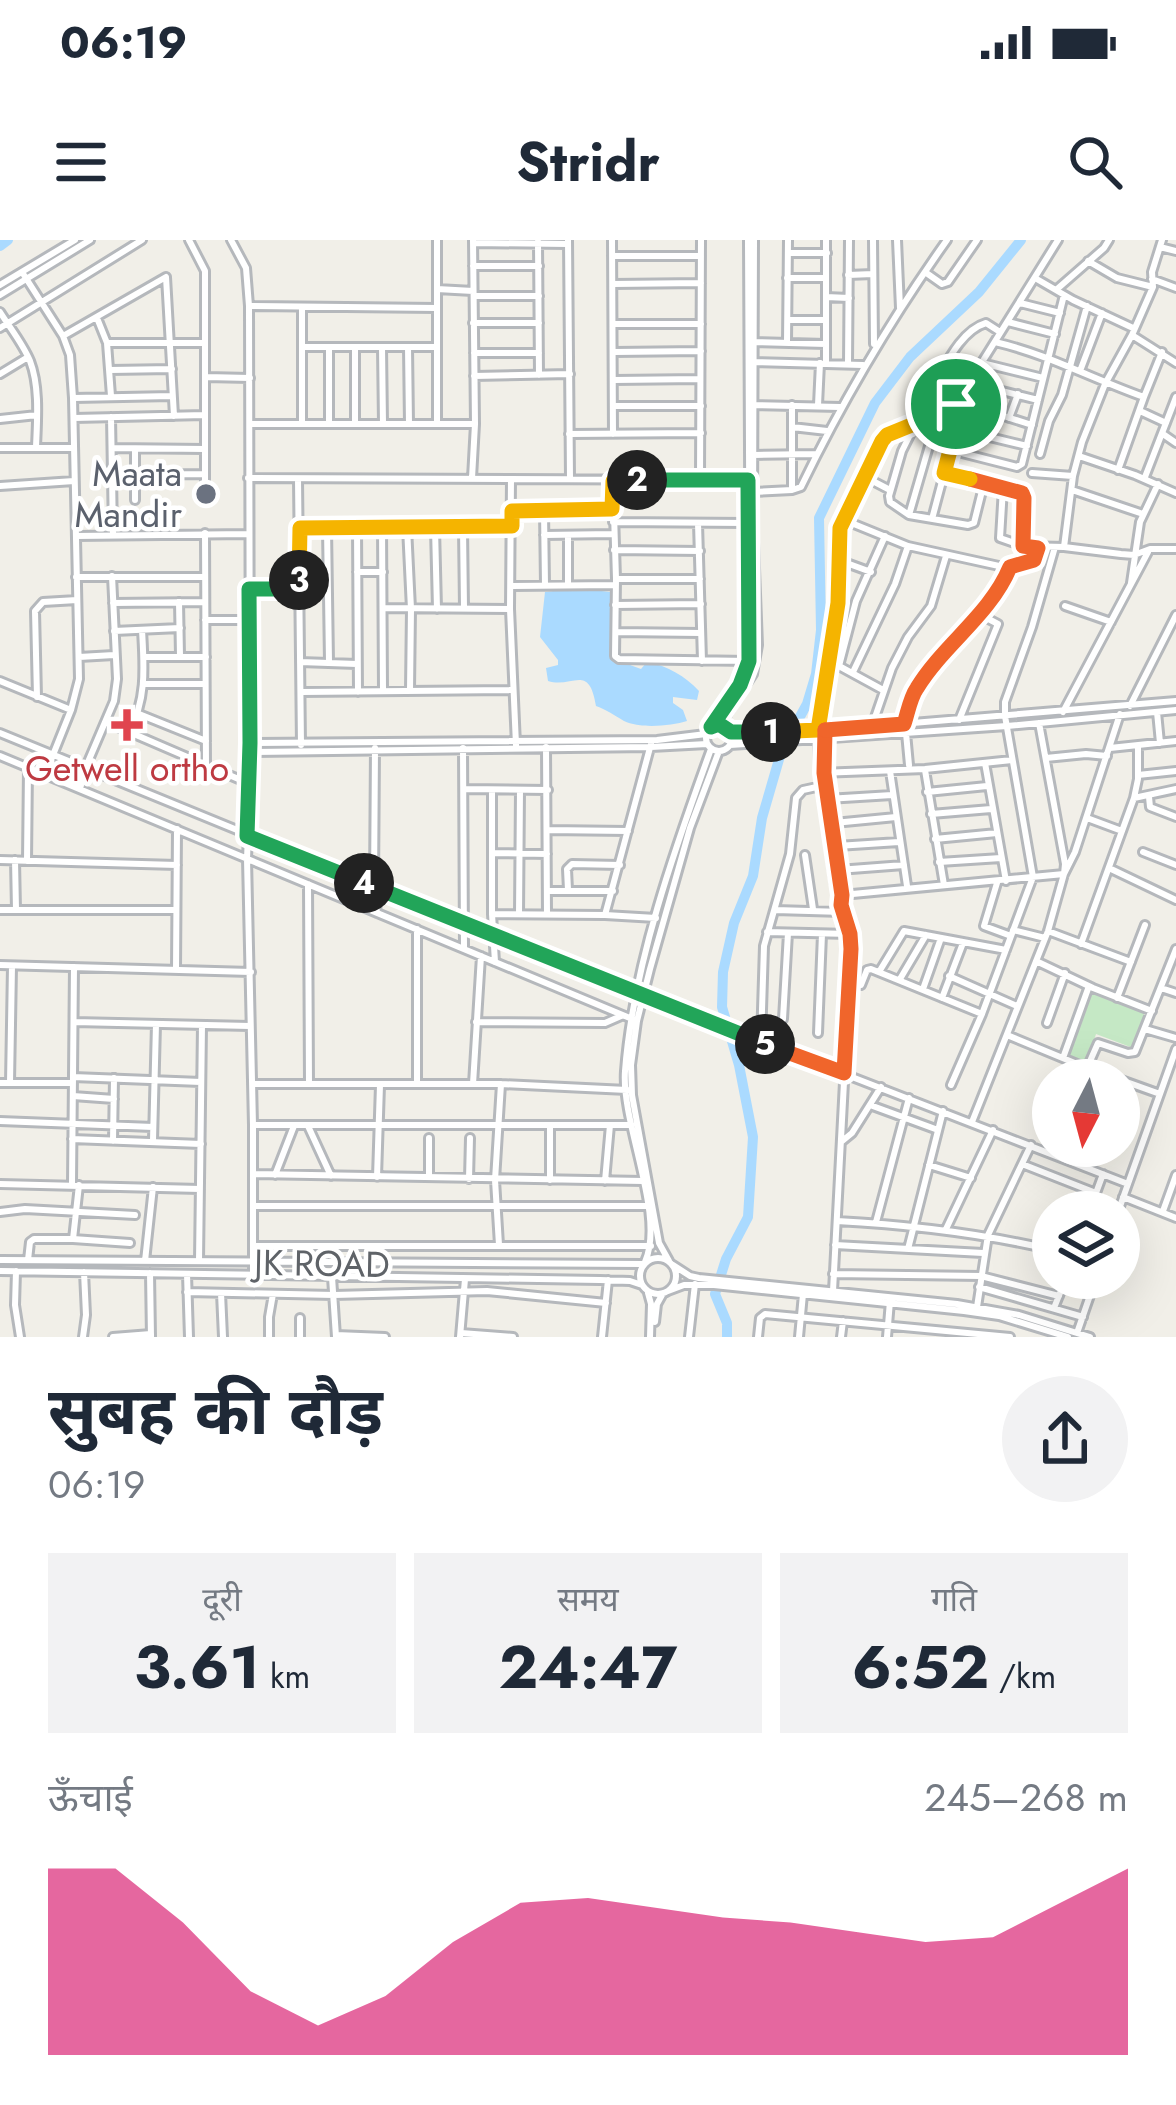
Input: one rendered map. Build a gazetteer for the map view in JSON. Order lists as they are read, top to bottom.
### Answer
{
  "streets": {
    "street": ["JK ROAD"]
  },
  "places": {
    "other": ["Maata Mandir"],
    "health": ["Getwell ortho"]
  },
  "north": "bottom",
  "page": {
    "status": "06:19",
    "header": "Stridr",
    "pins": [
      "2",
      "3",
      "1",
      "4",
      "5"
    ],
    "heading": ["सुबह की दौड़", "06:19"],
    "stats": [
      ["दूरी", "3.61 km"],
      ["समय", "24:47"],
      ["गति", "6:52 /km"]
    ],
    "chart": ["ऊँचाई", "245–268 m"]
  }
}
